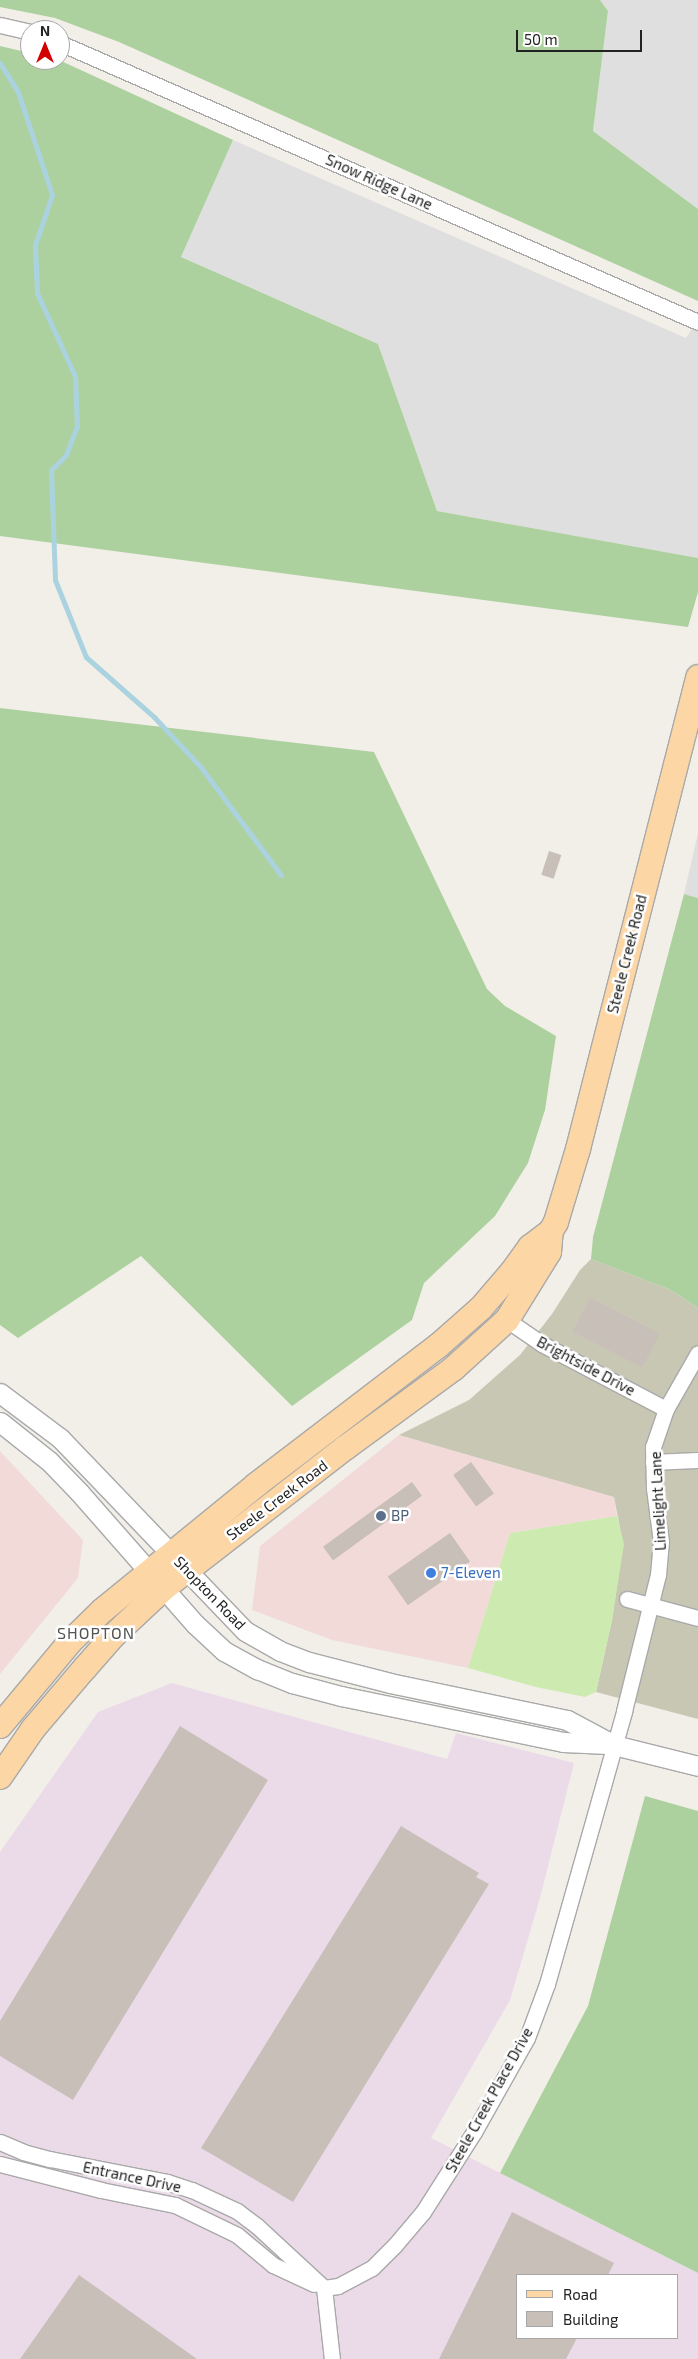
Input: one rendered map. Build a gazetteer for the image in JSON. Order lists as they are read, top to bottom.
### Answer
{
  "streets": {
    "main road": ["Steele Creek Road"],
    "street": [
      "Snow Ridge Lane",
      "Brightside Drive",
      "Limelight Lane",
      "Shopton Road",
      "Steele Creek Place Drive",
      "Entrance Drive"
    ]
  },
  "crossings": [
    ["Steele Creek Road", "Brightside Drive"],
    ["Steele Creek Road", "Shopton Road"],
    ["Brightside Drive", "Limelight Lane"],
    ["Limelight Lane", "Shopton Road"],
    ["Limelight Lane", "Steele Creek Place Drive"],
    ["Shopton Road", "Steele Creek Place Drive"],
    ["Steele Creek Place Drive", "Entrance Drive"]
  ],
  "districts": ["SHOPTON"],
  "places": ["BP", "7-Eleven"],
  "legend": ["Road", "Building"],
  "scale_bar": "50 m",
  "north": "top"
}
